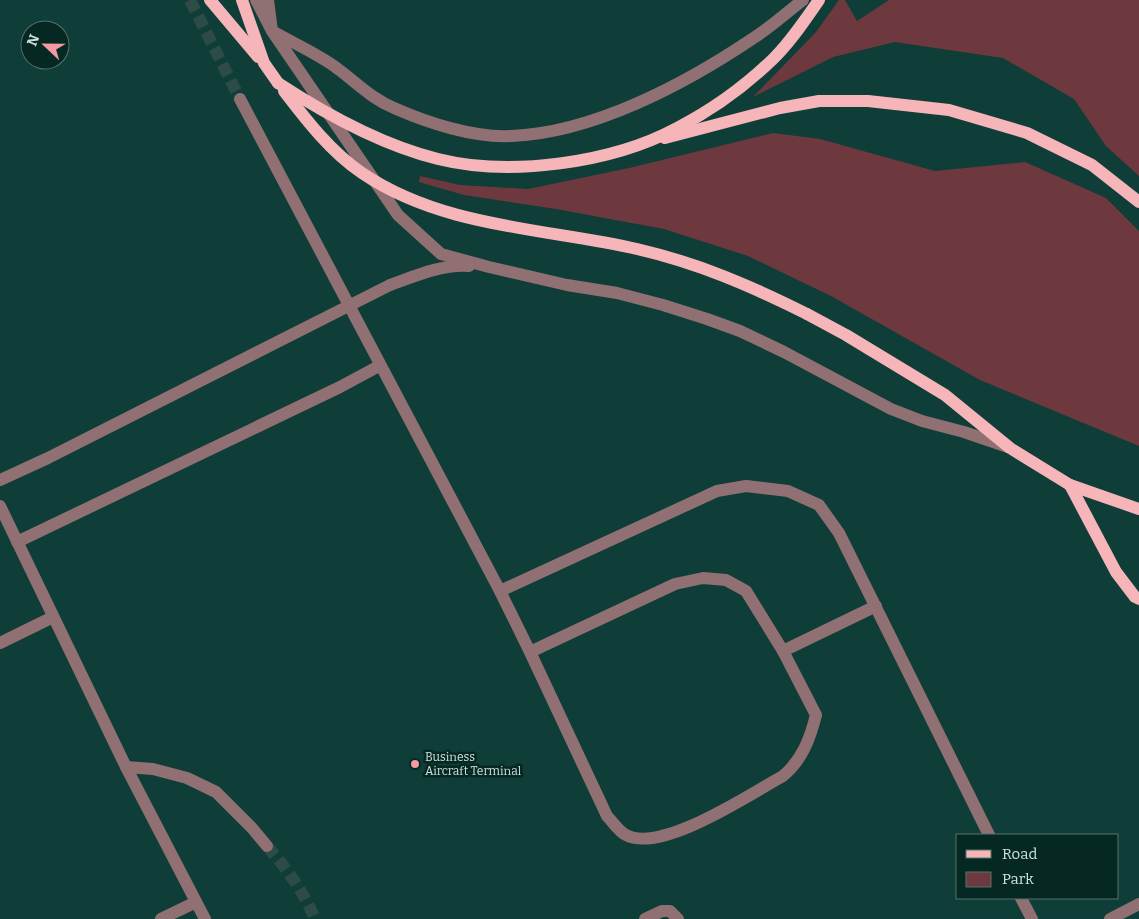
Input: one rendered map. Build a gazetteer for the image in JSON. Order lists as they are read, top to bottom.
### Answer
{
  "places": ["Business Aircraft Terminal"],
  "legend": ["Road", "Park"],
  "north": "left"
}
